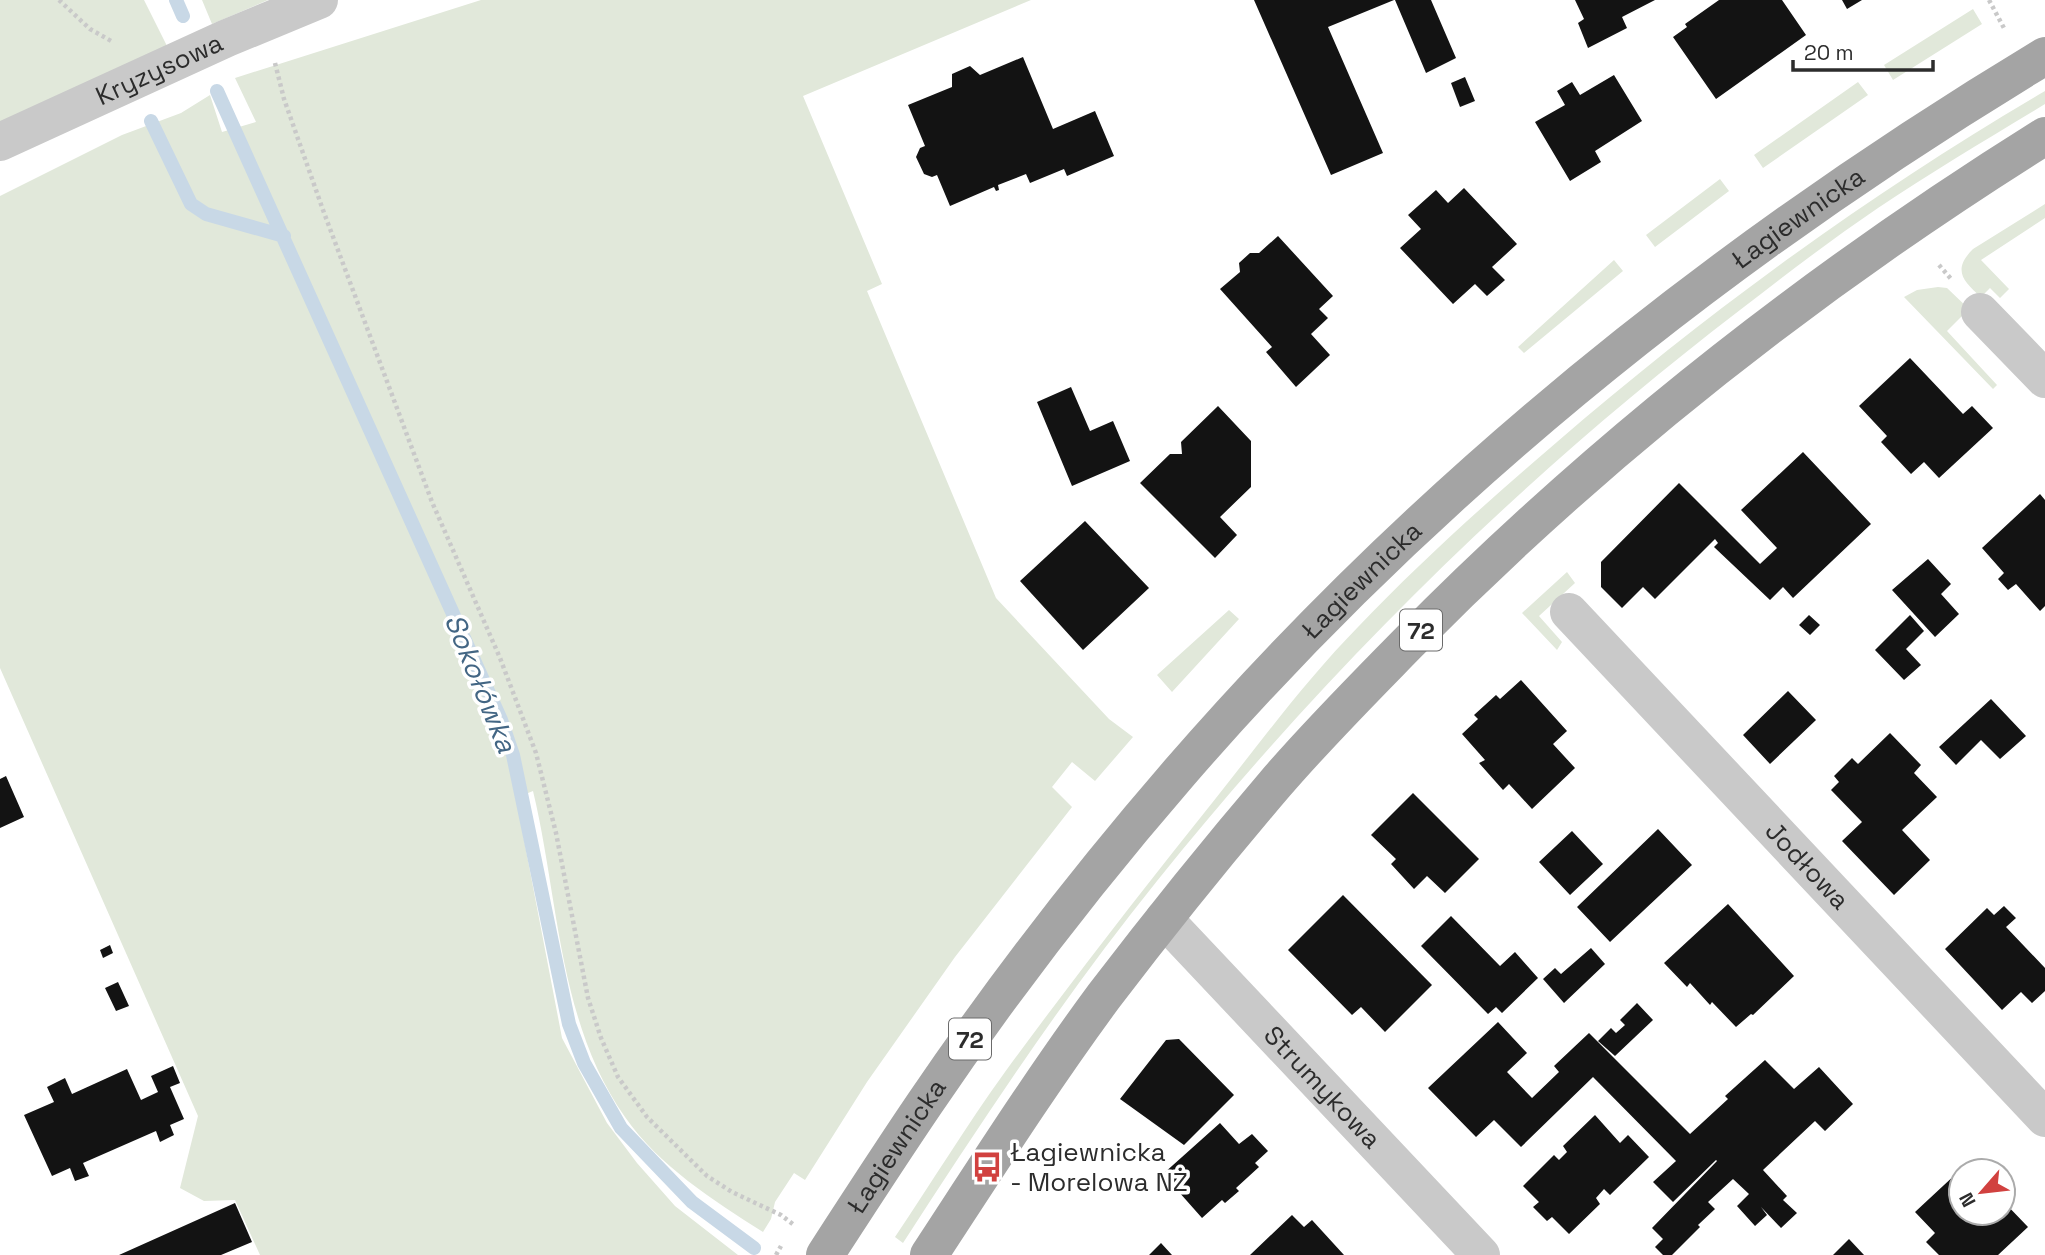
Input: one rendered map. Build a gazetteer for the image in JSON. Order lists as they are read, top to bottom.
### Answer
{
  "streets": {
    "main road": ["Łagiewnicka", "72"],
    "street": ["Kryzysowa", "Jodłowa", "Strumykowa"]
  },
  "crossings": [
    ["72", "Strumykowa"]
  ],
  "water": ["Sokołówka"],
  "places": {
    "bus stop": ["Łagiewnicka - Morelowa NŻ"]
  },
  "scale_bar": "20 m",
  "north": "bottom left"
}
